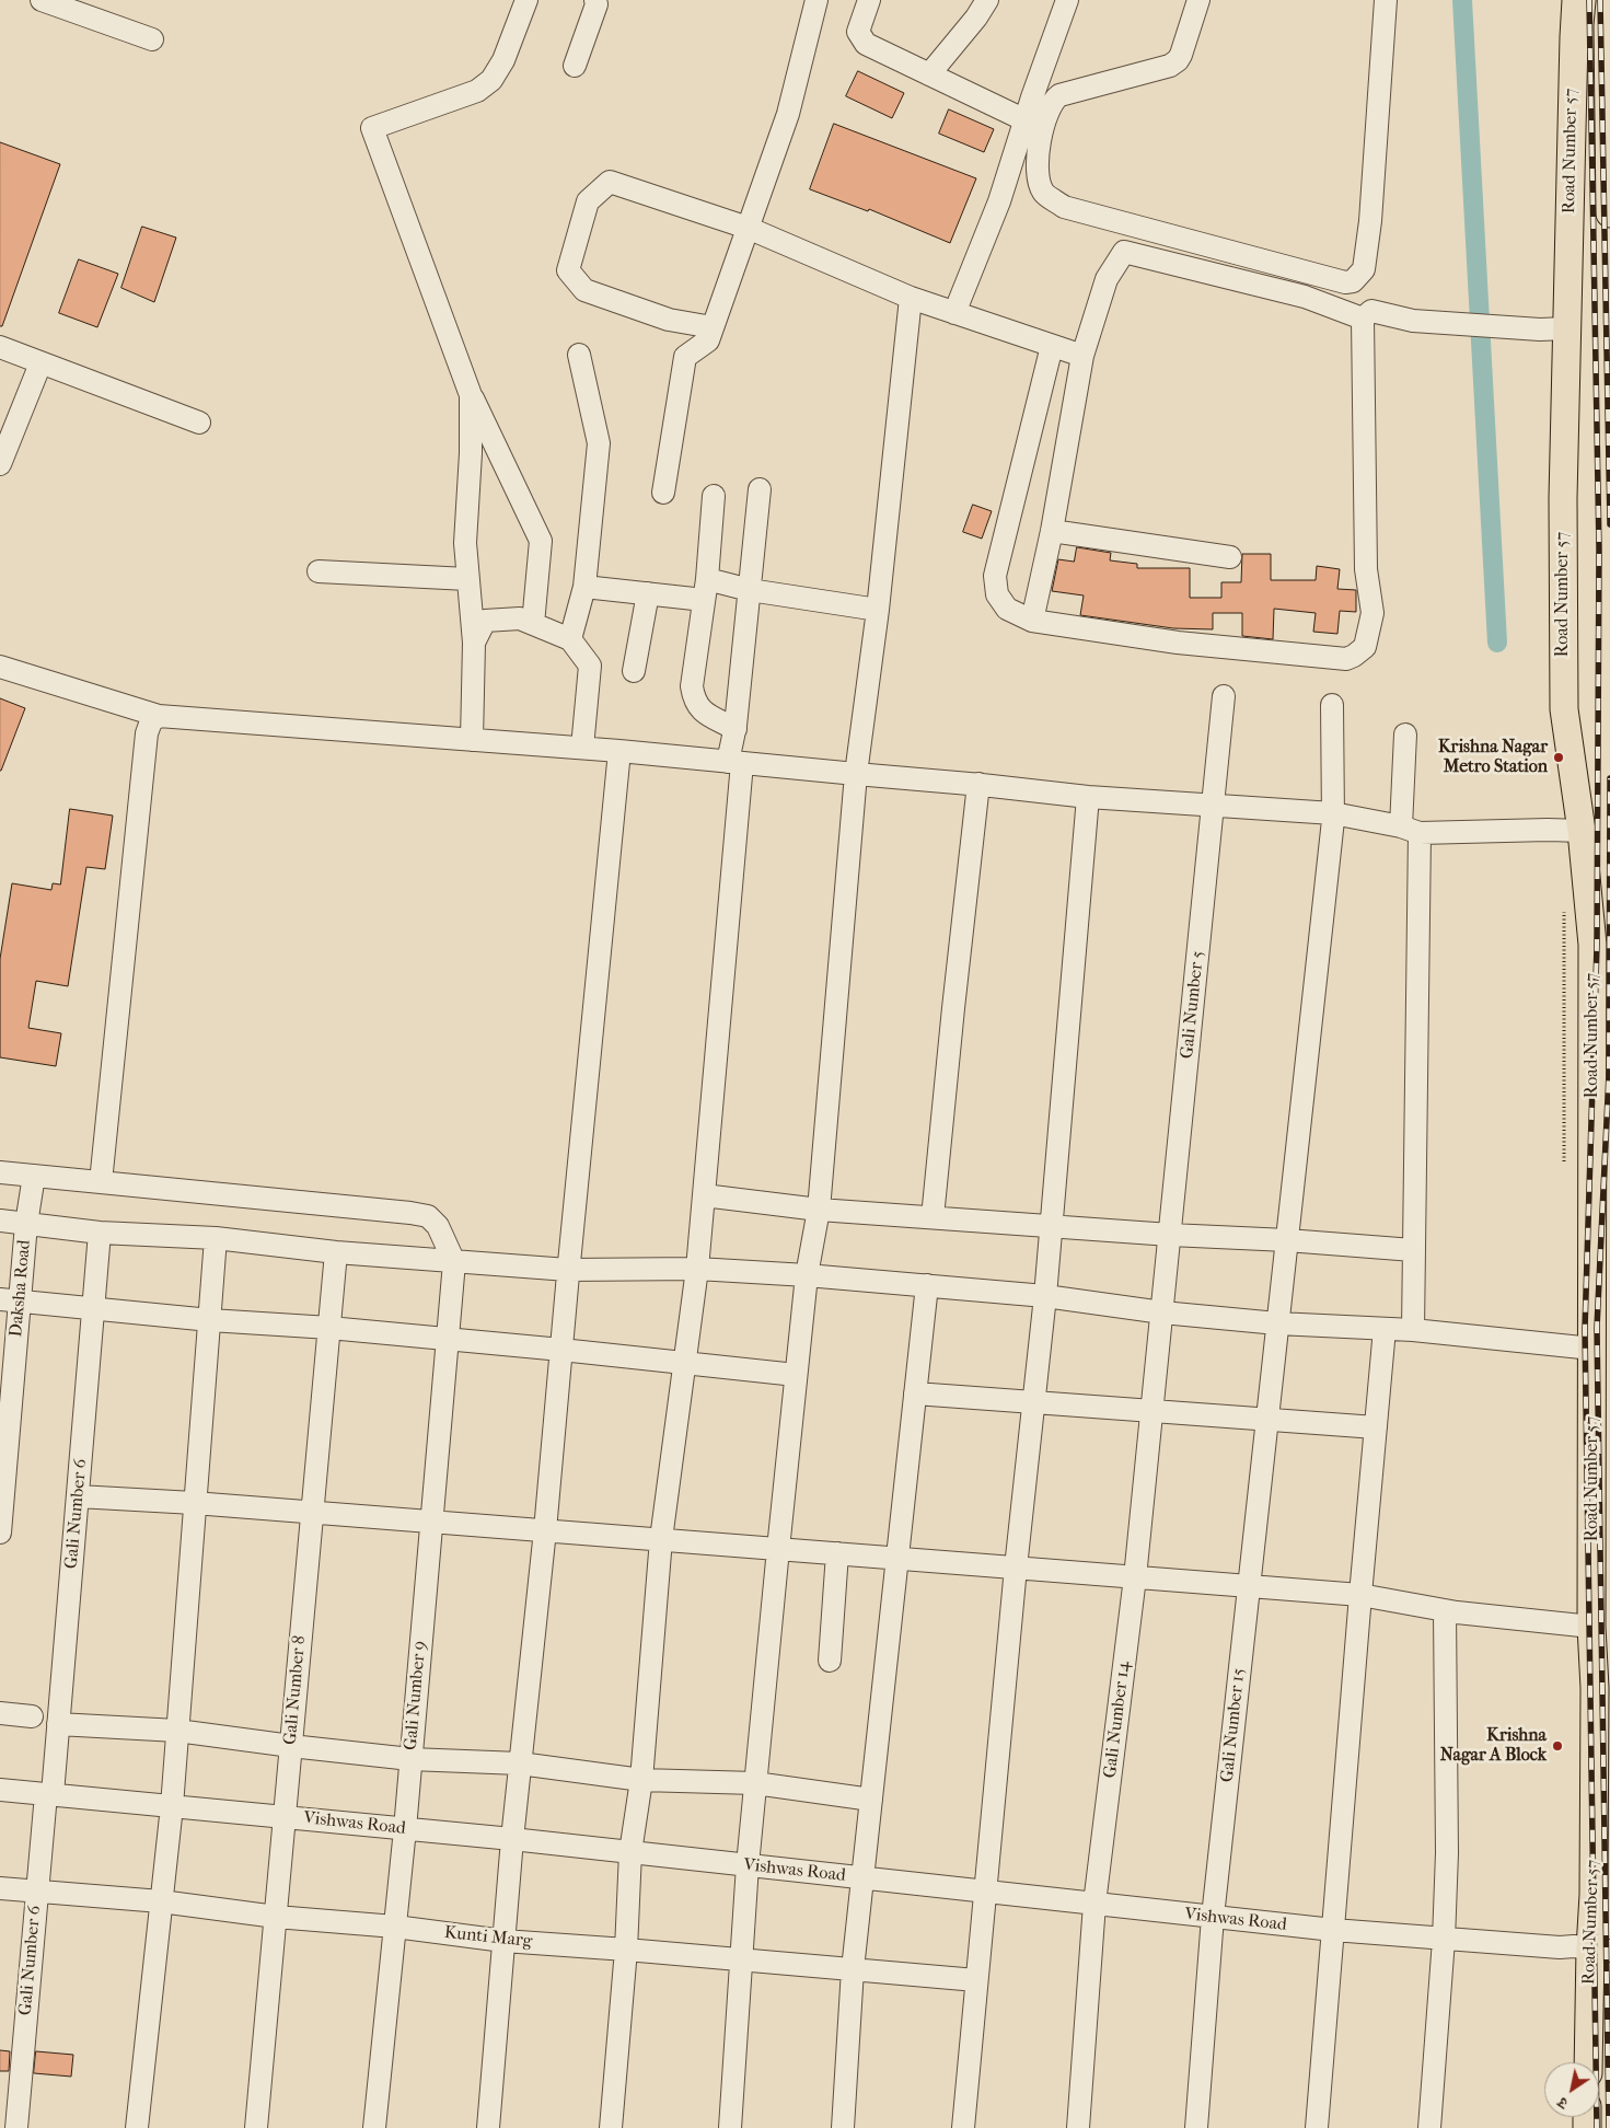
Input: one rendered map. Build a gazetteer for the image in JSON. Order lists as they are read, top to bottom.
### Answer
{
  "streets": {
    "main road": ["Road Number 57"],
    "street": [
      "Gali Number 5",
      "Daksha Road",
      "Gali Number 6",
      "Gali Number 8",
      "Gali Number 9",
      "Gali Number 14",
      "Gali Number 15",
      "Vishwas Road",
      "Kunti Marg"
    ]
  },
  "crossings": [
    ["Road Number 57", "Vishwas Road"],
    ["Gali Number 5", "Gali Number 14"],
    ["Gali Number 6", "Vishwas Road"],
    ["Gali Number 6", "Kunti Marg"],
    ["Gali Number 8", "Vishwas Road"],
    ["Gali Number 8", "Kunti Marg"],
    ["Gali Number 9", "Vishwas Road"],
    ["Gali Number 9", "Kunti Marg"],
    ["Gali Number 14", "Vishwas Road"],
    ["Gali Number 15", "Vishwas Road"]
  ],
  "places": ["Krishna Nagar Metro Station", "Krishna Nagar A Block"],
  "north": "bottom left"
}
